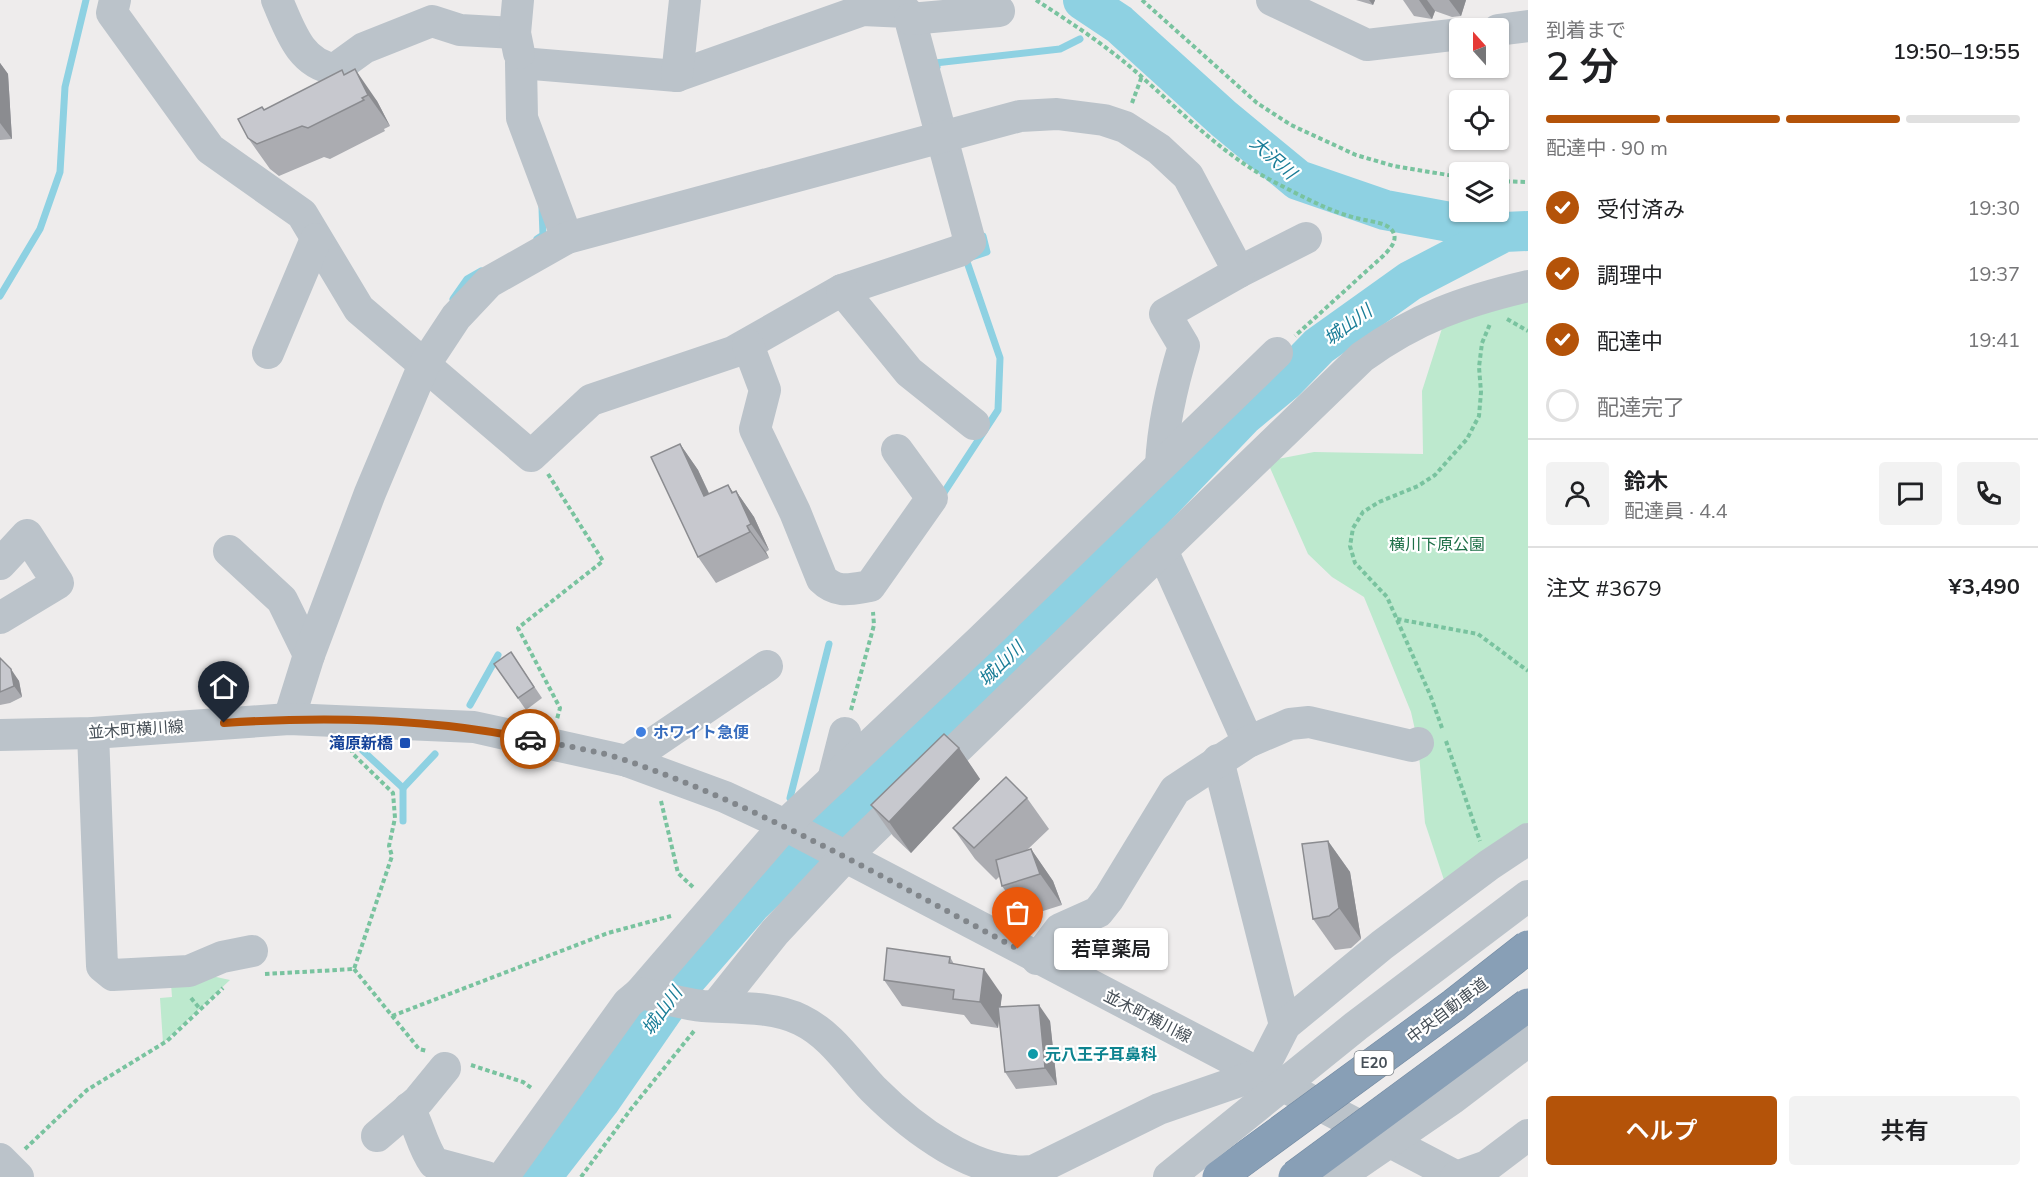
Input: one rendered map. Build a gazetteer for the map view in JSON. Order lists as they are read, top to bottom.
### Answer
{
  "streets": {
    "highway": ["中央自動車道", "E20"],
    "street": ["並木町横川線"]
  },
  "water": ["大沢川", "城山川"],
  "parks": ["横川下原公園"],
  "places": {
    "other": ["ホワイト急便", "若草薬局", "元八王子耳鼻科"],
    "transit": ["滝原新橋"]
  },
  "north": "top",
  "page": {
    "heading": ["2 分", "到着まで", "19:50–19:55"],
    "panel": [
      "鈴木",
      "配達員 · 4.4",
      "注文 #3679",
      "¥3,490"
    ],
    "bar": "配達中 · 90 m",
    "list": [
      ["受付済み", "19:30"],
      ["調理中", "19:37"],
      ["配達中", "19:41"],
      "配達完了"
    ],
    "bubble": "若草薬局",
    "buttons": ["ヘルプ", "共有"]
  }
}
